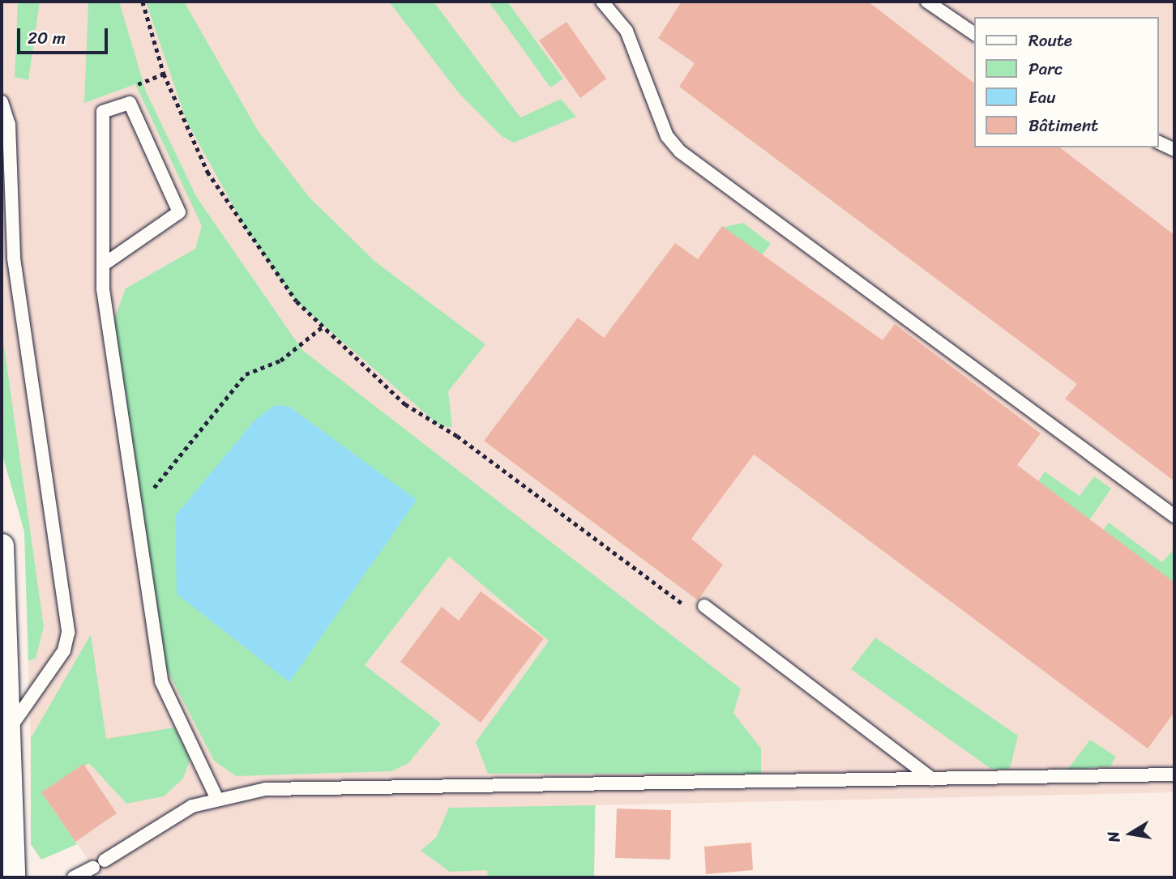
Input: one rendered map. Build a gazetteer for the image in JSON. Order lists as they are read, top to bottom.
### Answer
{
  "legend": [
    "Route",
    "Parc",
    "Eau",
    "Bâtiment"
  ],
  "scale_bar": "20 m",
  "north": "left"
}
